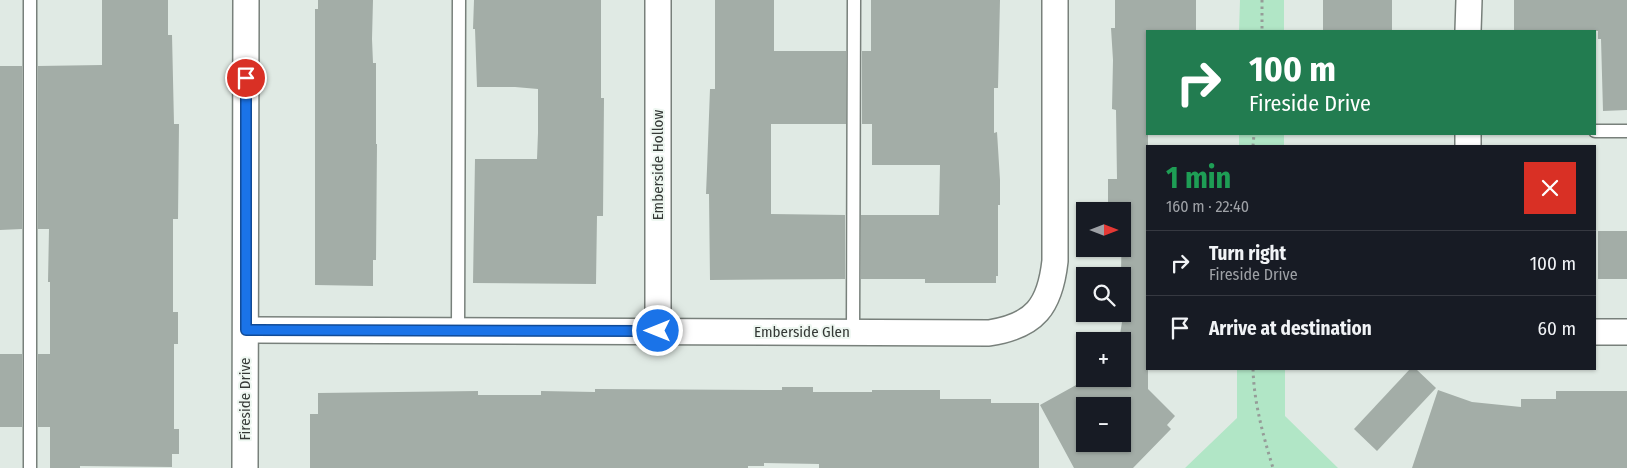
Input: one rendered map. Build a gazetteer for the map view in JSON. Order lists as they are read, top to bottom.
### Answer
{
  "streets": {
    "street": ["Emberside Hollow", "Emberside Glen", "Fireside Drive"]
  },
  "crossings": [
    ["Emberside Hollow", "Emberside Glen"],
    ["Emberside Glen", "Fireside Drive"]
  ],
  "north": "right",
  "page": {
    "turn": ["100 m", "Fireside Drive"],
    "heading": ["1 min", "160 m · 22:40"],
    "map_buttons": ["+", "−"],
    "list": [
      {
        "name": "Turn right",
        "note": "Fireside Drive",
        "value": "100 m"
      },
      {
        "name": "Arrive at destination",
        "value": "60 m"
      }
    ]
  }
}
